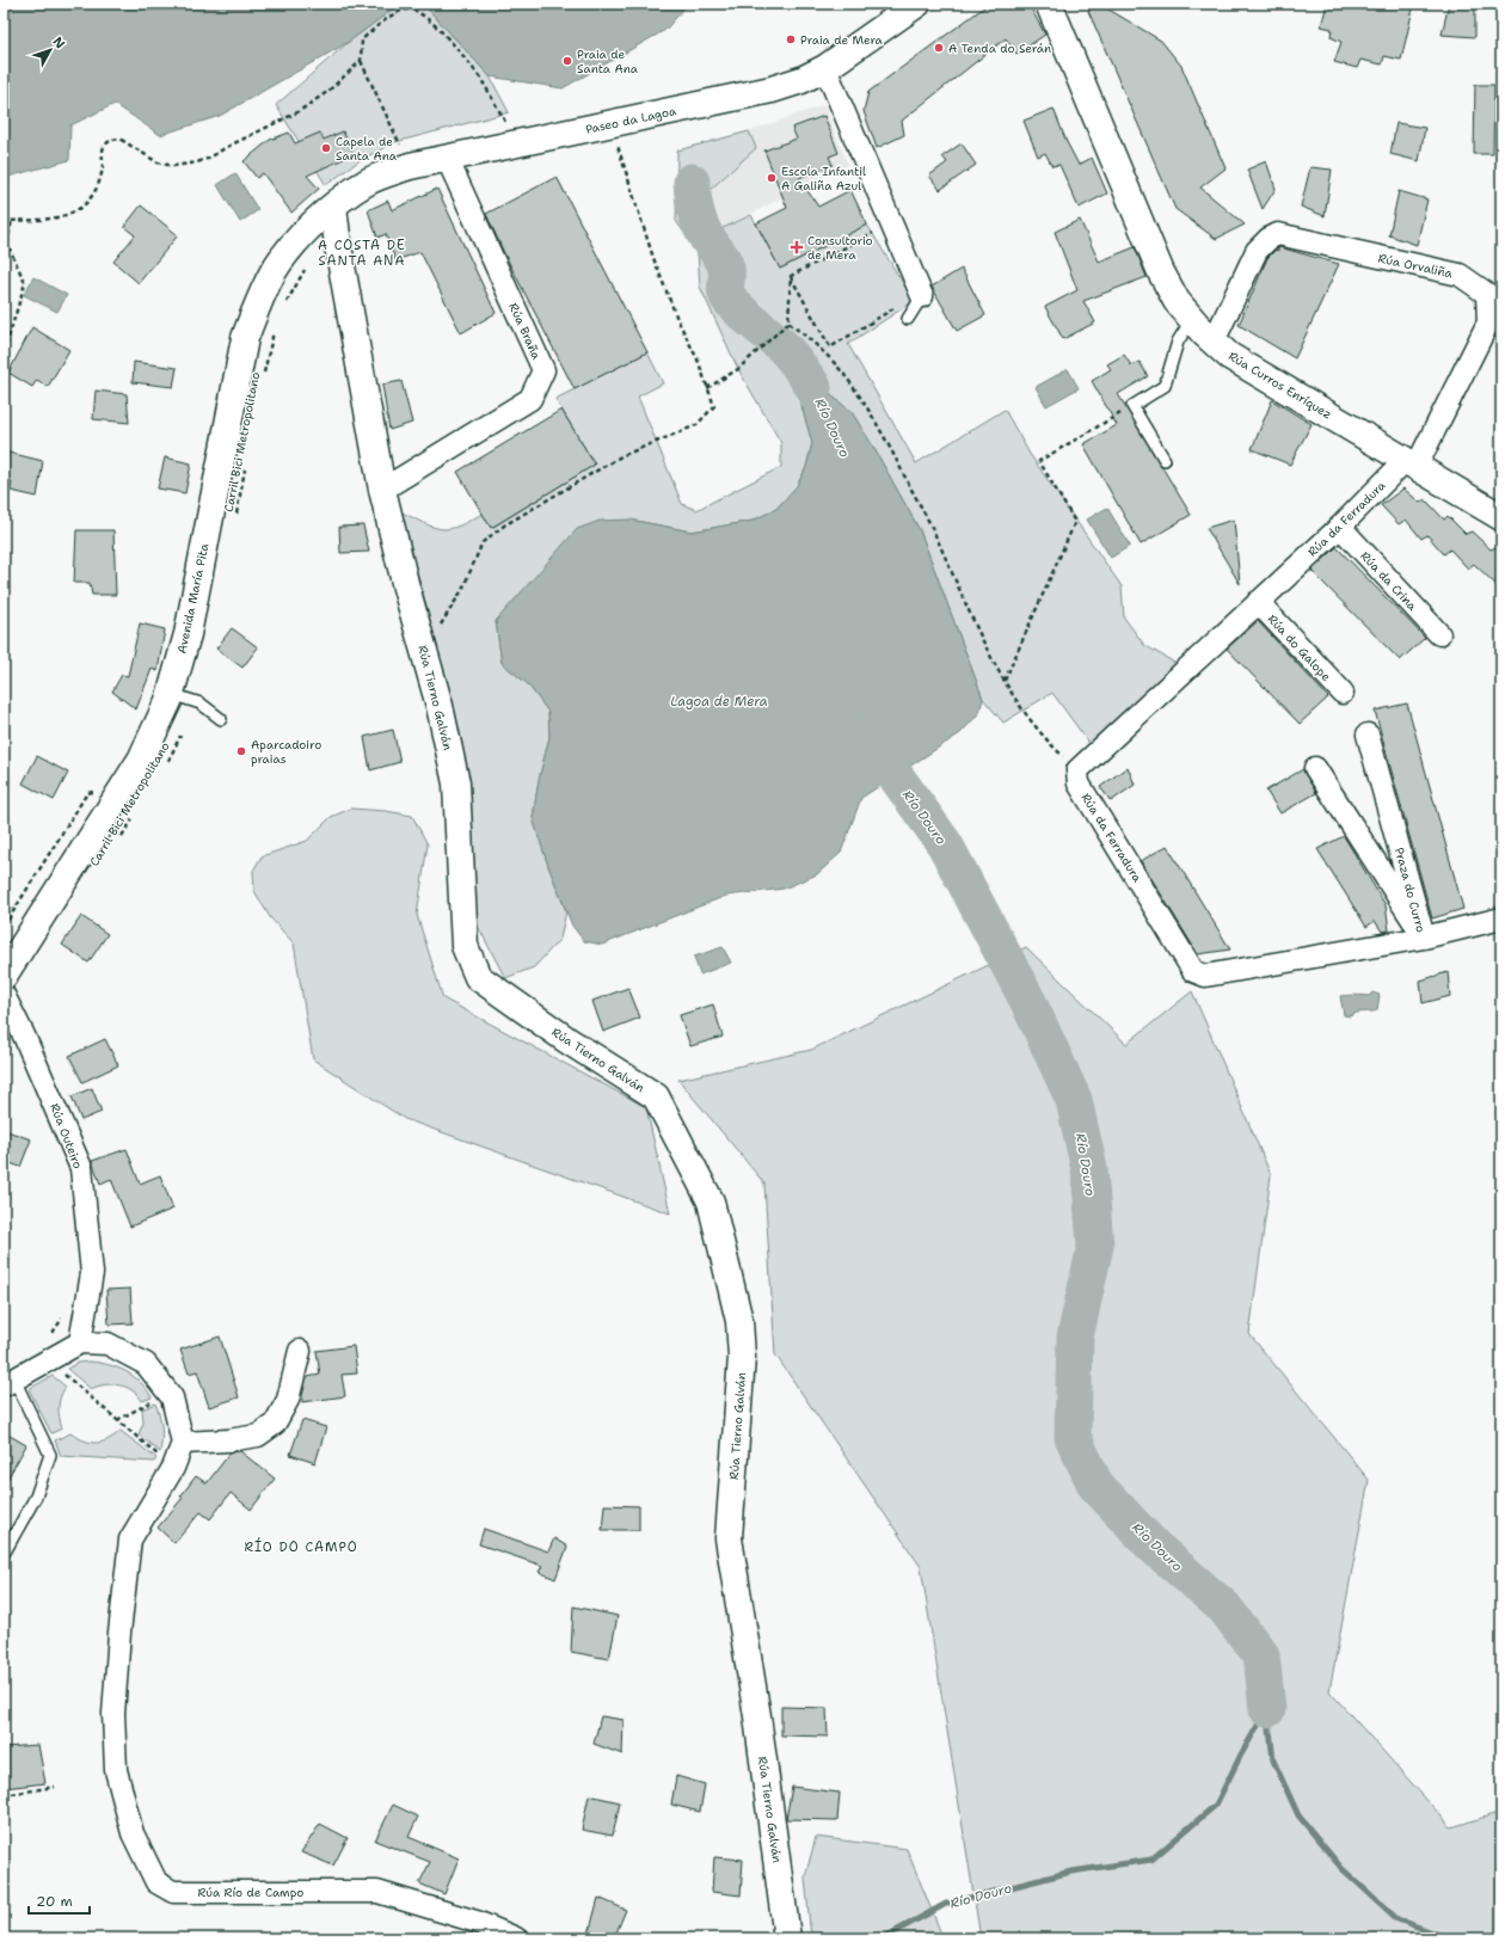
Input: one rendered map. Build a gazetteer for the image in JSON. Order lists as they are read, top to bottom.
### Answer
{
  "streets": {
    "street": [
      "Paseo da Lagoa",
      "Rúa Orvaliña",
      "Rúa Braña",
      "Rúa Curros Enríquez",
      "Rúa da Ferradura",
      "Rúa da Crina",
      "Avenida María Pita",
      "Rúa do Galope",
      "Rúa Tierno Galván",
      "Praza do Curro",
      "Rúa Outeiro",
      "Rúa Río de Campo"
    ],
    "path": ["Carril Bici Metropolitano"]
  },
  "crossings": [
    ["Paseo da Lagoa", "Rúa Braña"],
    ["Paseo da Lagoa", "Avenida María Pita"],
    ["Paseo da Lagoa", "Rúa Tierno Galván"],
    ["Rúa Orvaliña", "Rúa Curros Enríquez"],
    ["Rúa Orvaliña", "Rúa da Ferradura"],
    ["Rúa Braña", "Rúa Tierno Galván"],
    ["Rúa Curros Enríquez", "Rúa da Ferradura"],
    ["Rúa da Ferradura", "Rúa da Crina"],
    ["Rúa da Ferradura", "Rúa do Galope"],
    ["Rúa da Ferradura", "Praza do Curro"],
    ["Avenida María Pita", "Rúa Tierno Galván"]
  ],
  "districts": ["A COSTA DE SANTA ANA", "RÍO DO CAMPO"],
  "water": ["Río Douro", "Lagoa de Mera"],
  "places": {
    "other": [
      "Praia de Mera",
      "A Tenda do Serán",
      "Praia de Santa Ana",
      "Capela de Santa Ana",
      "Escola Infantil A Galiña Azul",
      "Aparcadoiro praias"
    ],
    "health": ["Consultorio de Mera"]
  },
  "scale_bar": "20 m",
  "north": "top right"
}
